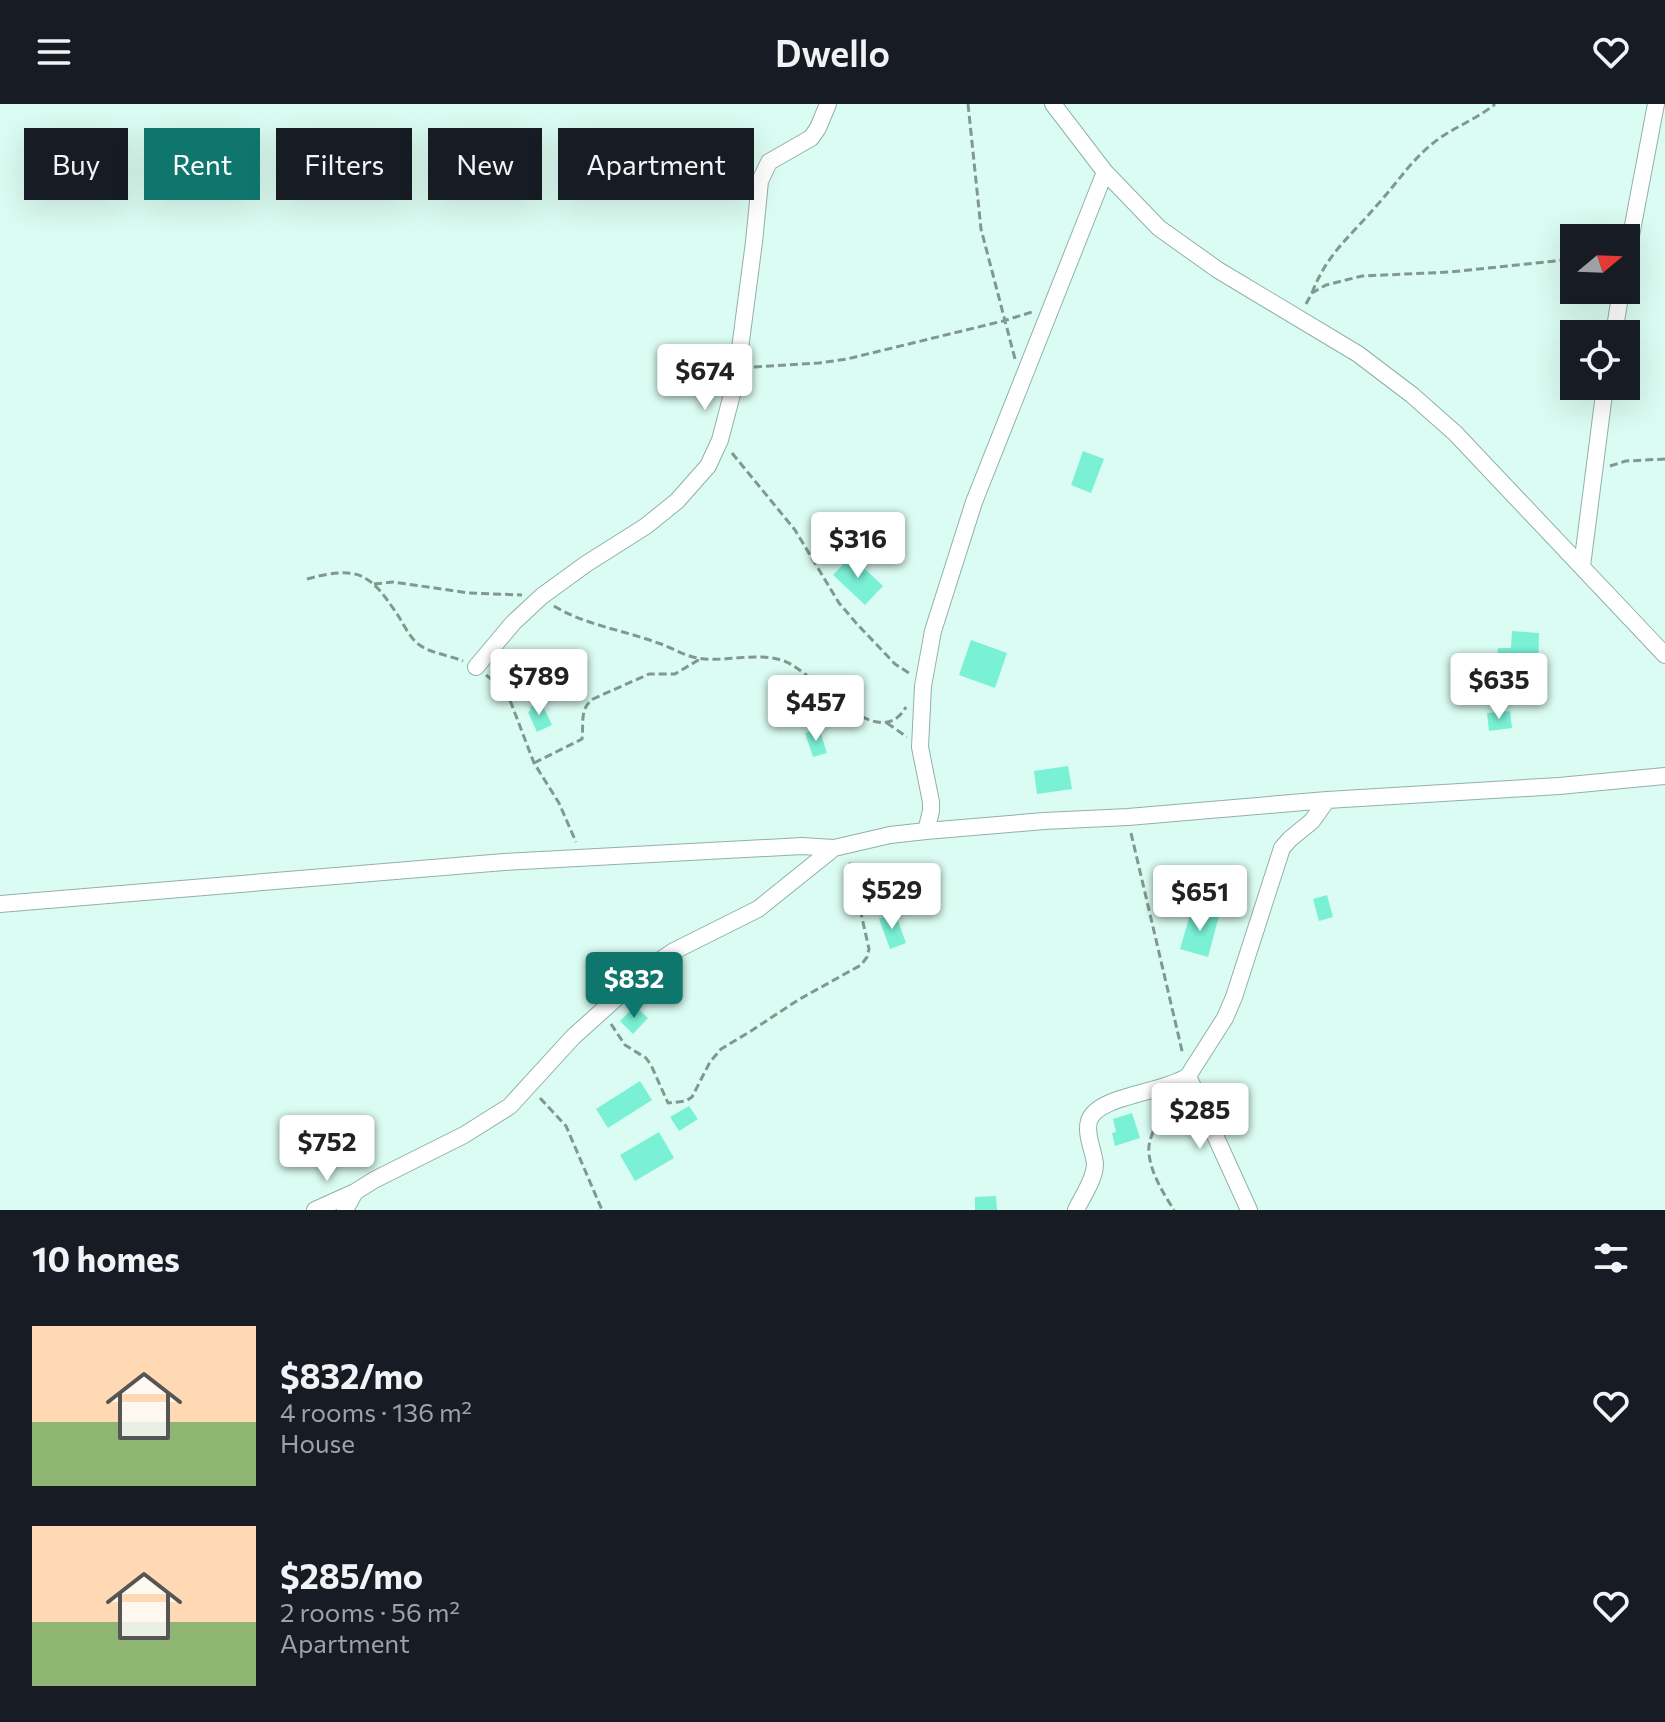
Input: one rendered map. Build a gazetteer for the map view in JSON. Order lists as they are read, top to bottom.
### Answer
{
  "north": "right",
  "page": {
    "header": "Dwello",
    "chip": [
      "Buy",
      "Rent",
      "Filters",
      "New",
      "Apartment"
    ],
    "price": [
      "$674",
      "$316",
      "$789",
      "$635",
      "$457",
      "$529",
      "$651",
      "$832",
      "$285",
      "$752"
    ],
    "heading": "10 homes",
    "list": [
      {
        "name": "$832/mo",
        "note": "4 rooms · 136 m² · House"
      },
      {
        "name": "$285/mo",
        "note": "2 rooms · 56 m² · Apartment"
      }
    ]
  }
}
